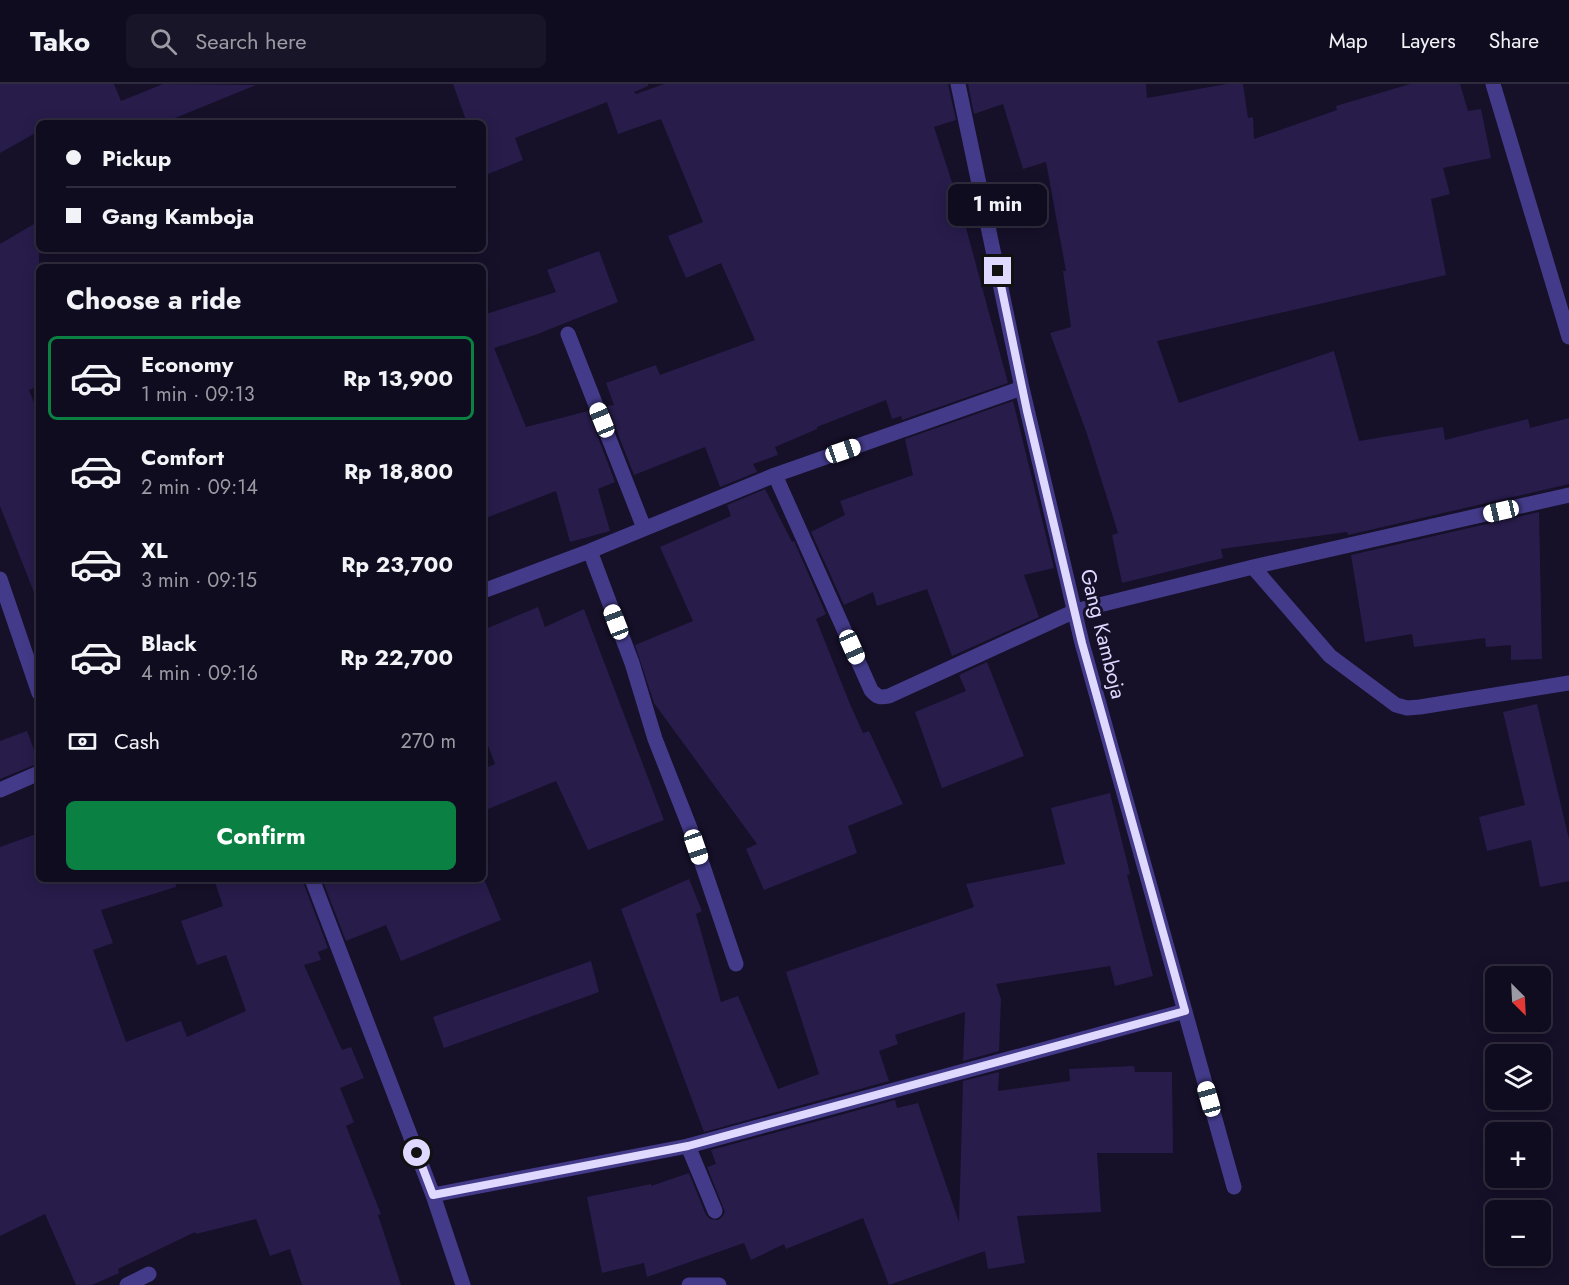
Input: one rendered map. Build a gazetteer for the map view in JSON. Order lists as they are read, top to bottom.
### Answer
{
  "streets": {
    "street": ["Gang Kamboja"]
  },
  "north": "bottom right",
  "page": {
    "header": "Tako",
    "search": "Search here",
    "nav": ["Map", "Layers", "Share"],
    "banner": ["Pickup", "Gang Kamboja"],
    "bubble": "1 min",
    "heading": "Choose a ride",
    "list": [
      {
        "name": "Economy",
        "note": "1 min · 09:13",
        "value": "Rp 13,900"
      },
      {
        "name": "Comfort",
        "note": "2 min · 09:14",
        "value": "Rp 18,800"
      },
      {
        "name": "XL",
        "note": "3 min · 09:15",
        "value": "Rp 23,700"
      },
      {
        "name": "Black",
        "note": "4 min · 09:16",
        "value": "Rp 22,700"
      }
    ],
    "pay": ["Cash", "270 m"],
    "buttons": "Confirm",
    "map_buttons": ["+", "−"]
  }
}
